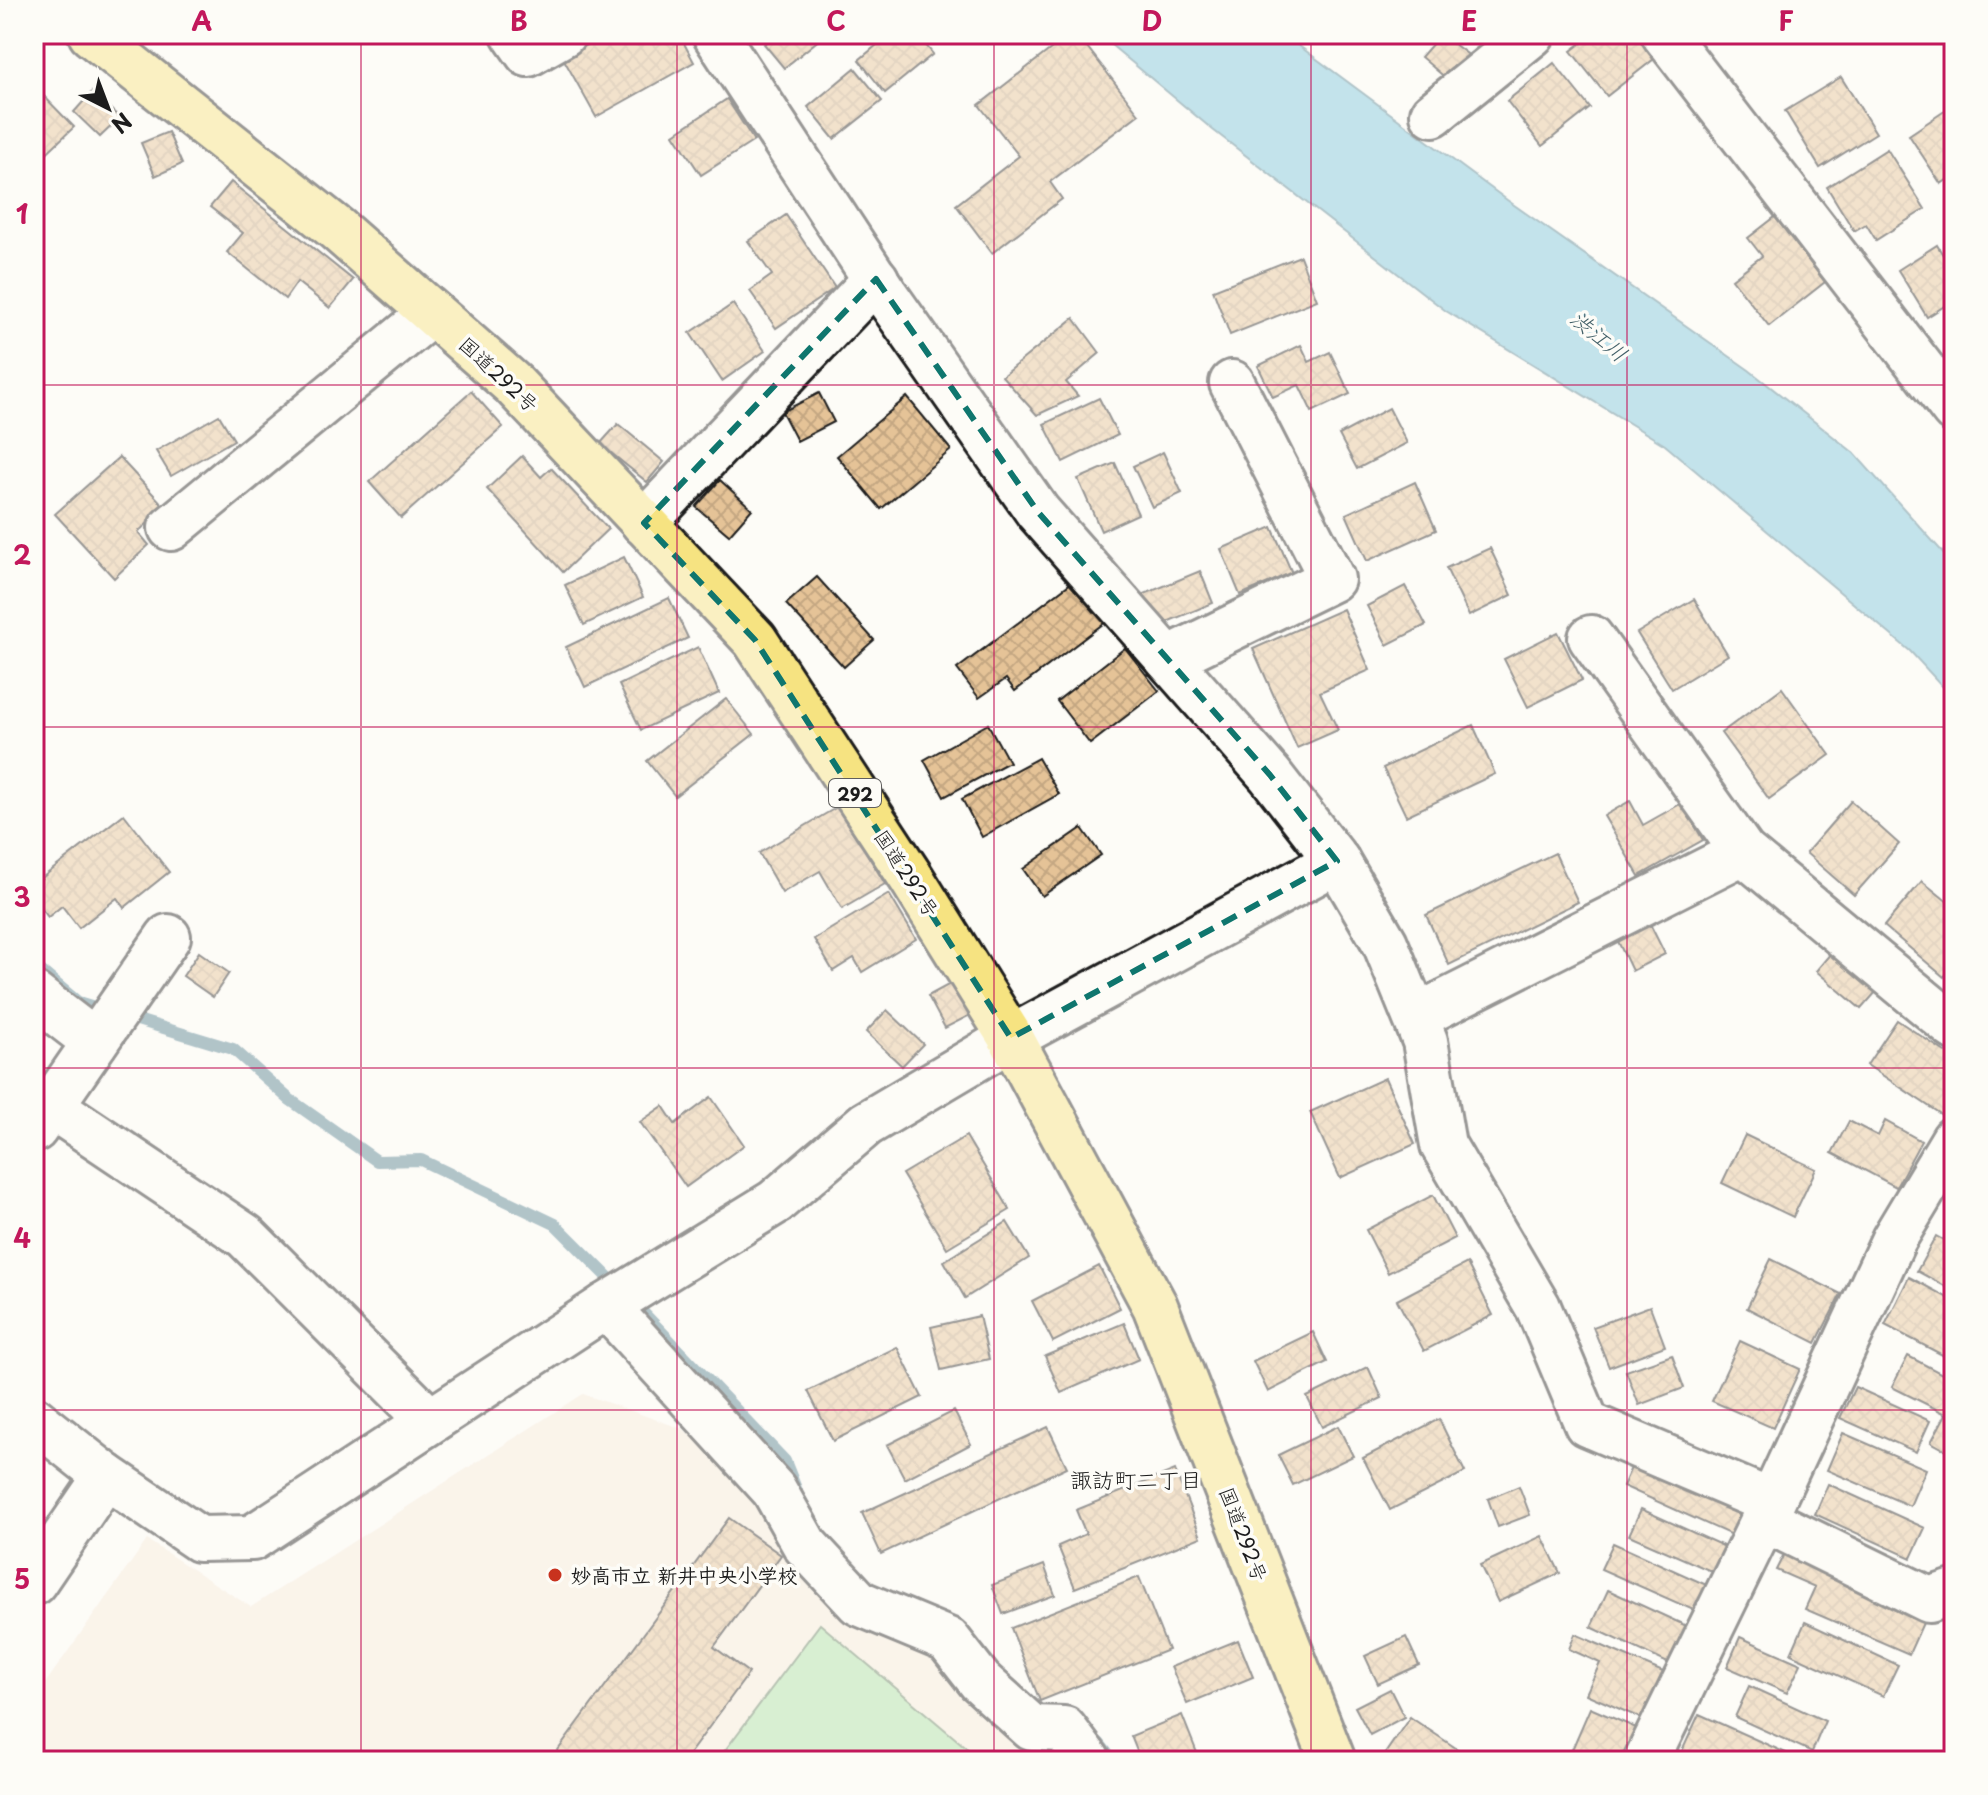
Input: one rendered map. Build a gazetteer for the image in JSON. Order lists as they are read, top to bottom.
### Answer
{
  "streets": {
    "highway": ["国道292号", "292"]
  },
  "districts": ["諏訪町二丁目"],
  "water": ["渋江川"],
  "places": ["妙高市立 新井中央小学校"],
  "north": "bottom right",
  "grid": {
    "columns": [
      "A",
      "B",
      "C",
      "D",
      "E",
      "F"
    ],
    "rows": [
      "1",
      "2",
      "3",
      "4",
      "5"
    ]
  }
}
